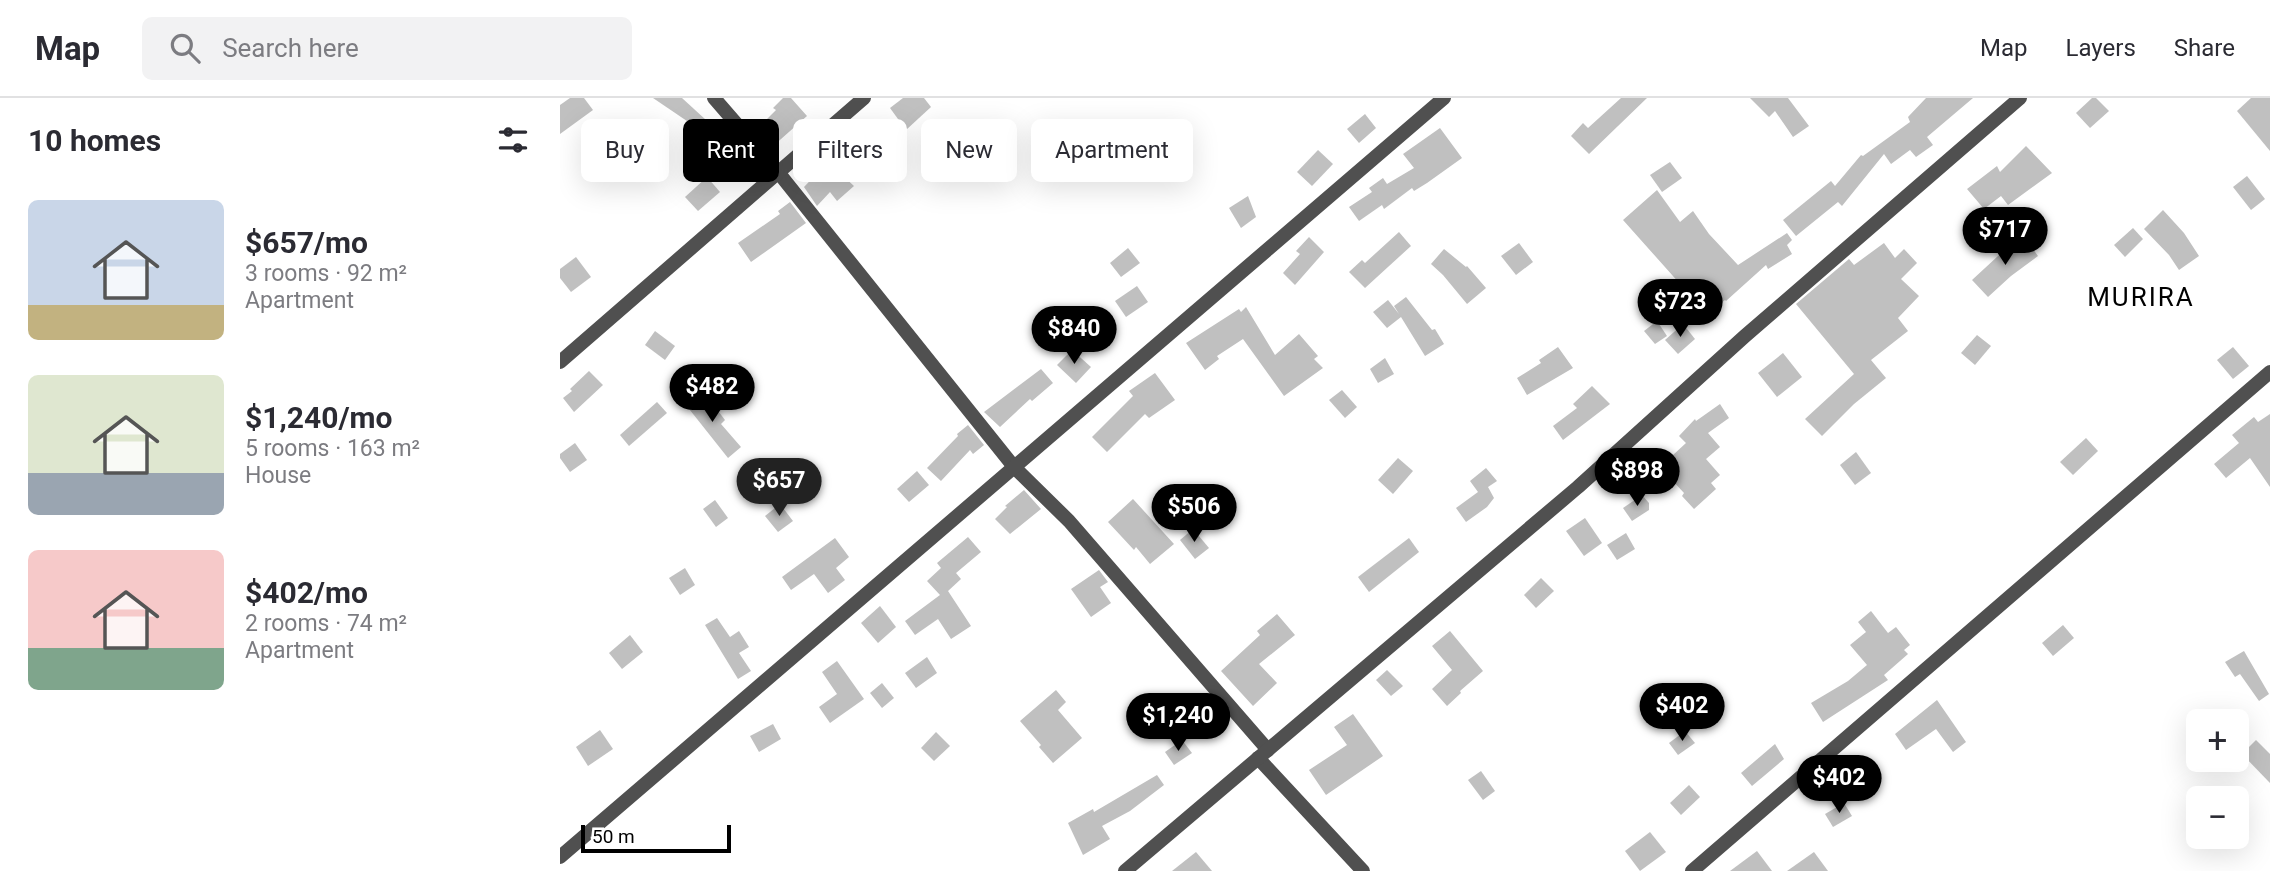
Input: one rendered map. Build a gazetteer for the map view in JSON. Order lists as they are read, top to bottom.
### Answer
{
  "districts": ["MURIRA"],
  "scale_bar": "50 m",
  "page": {
    "header": "Map",
    "search": "Search here",
    "nav": ["Map", "Layers", "Share"],
    "heading": "10 homes",
    "chip": [
      "Buy",
      "Rent",
      "Filters",
      "New",
      "Apartment"
    ],
    "list": [
      {
        "name": "$657/mo",
        "note": "3 rooms · 92 m² · Apartment"
      },
      {
        "name": "$1,240/mo",
        "note": "5 rooms · 163 m² · House"
      },
      {
        "name": "$402/mo",
        "note": "2 rooms · 74 m² · Apartment"
      }
    ],
    "price": [
      "$717",
      "$723",
      "$840",
      "$482",
      "$898",
      "$657",
      "$506",
      "$402",
      "$1,240",
      "$402"
    ],
    "map_buttons": ["+", "−"],
    "scale": "50 m"
  }
}
